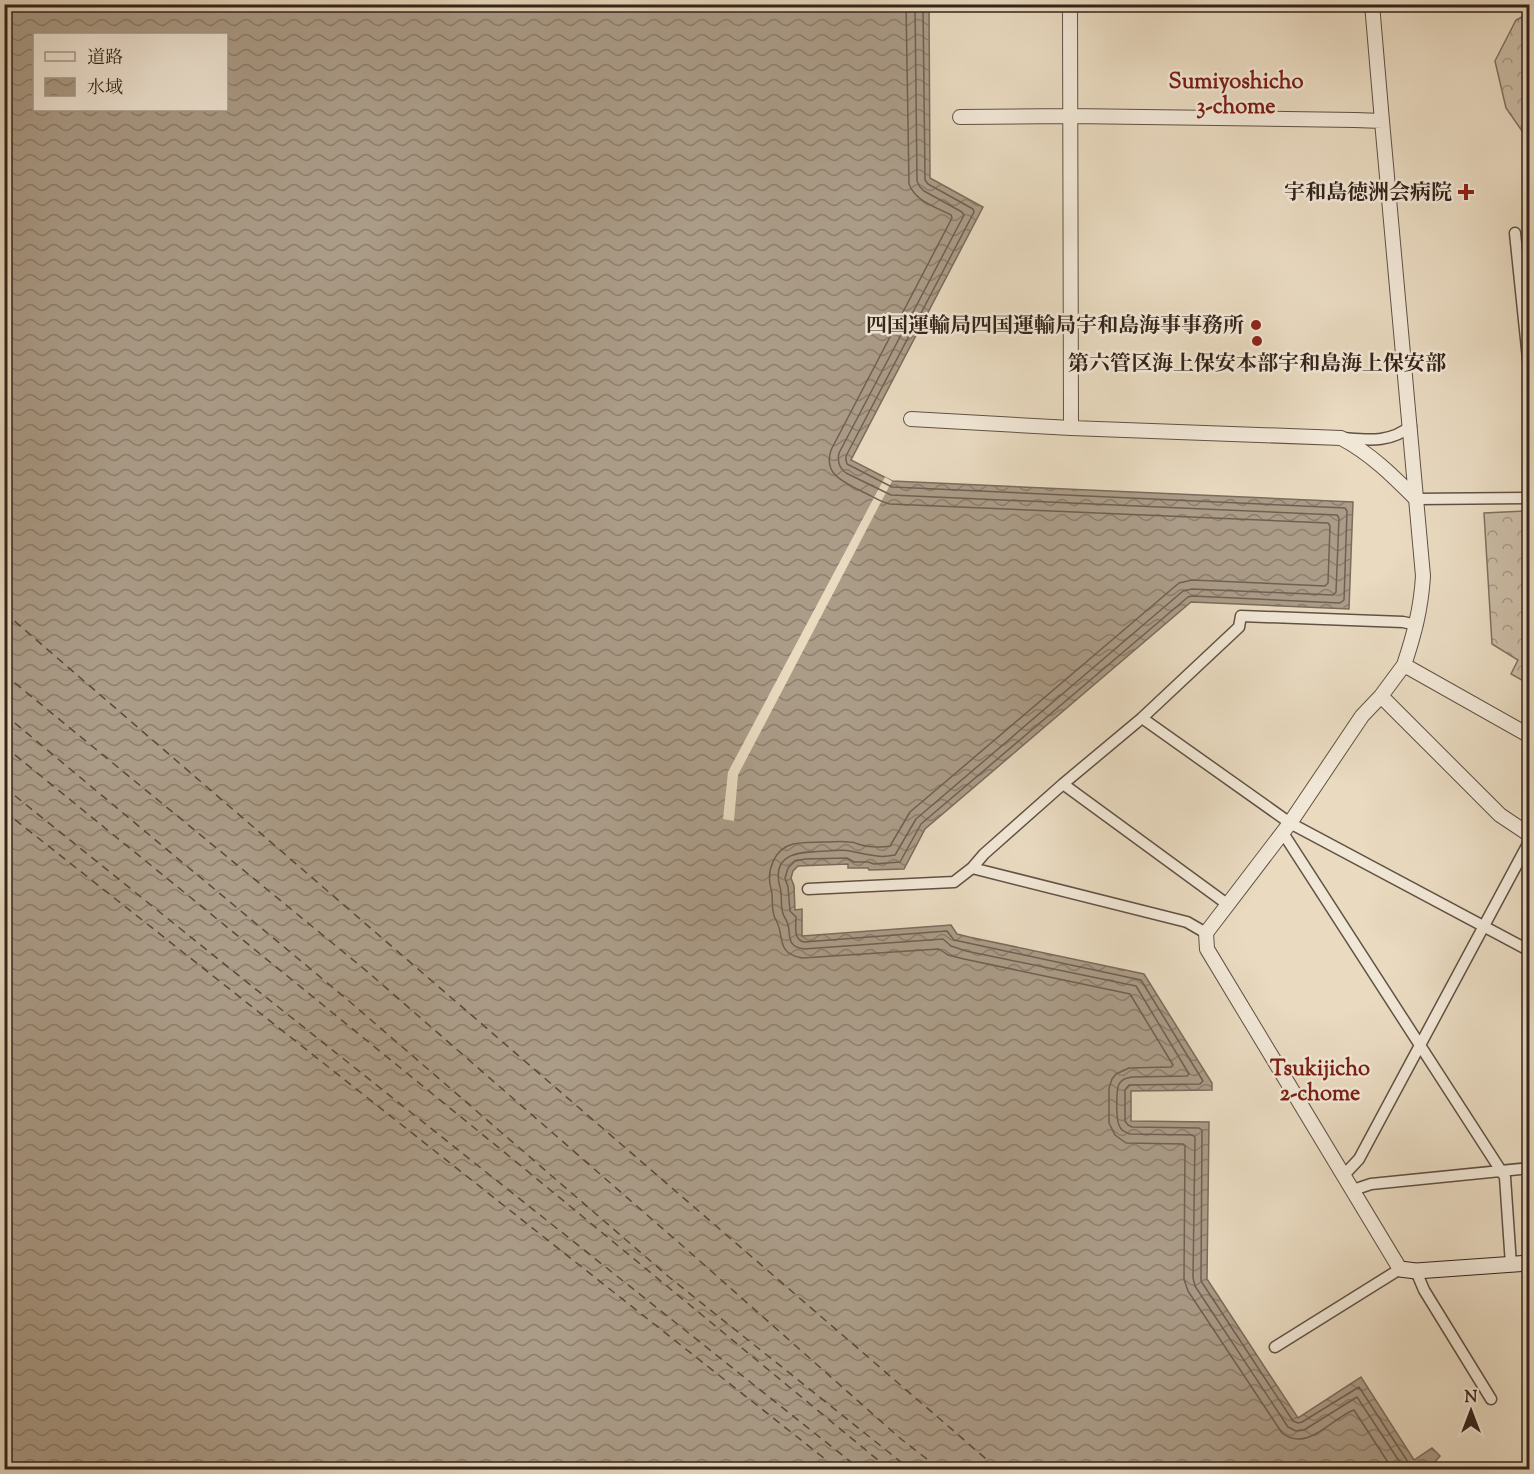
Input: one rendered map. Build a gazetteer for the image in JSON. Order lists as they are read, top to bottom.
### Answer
{
  "districts": ["Sumiyoshicho 3-chome", "Tsukijicho 2-chome"],
  "places": {
    "health": ["宇和島徳洲会病院"],
    "other": ["四国運輸局四国運輸局宇和島海事事務所", "第六管区海上保安本部宇和島海上保安部"]
  },
  "legend": ["道路", "水域"],
  "north": "top"
}
